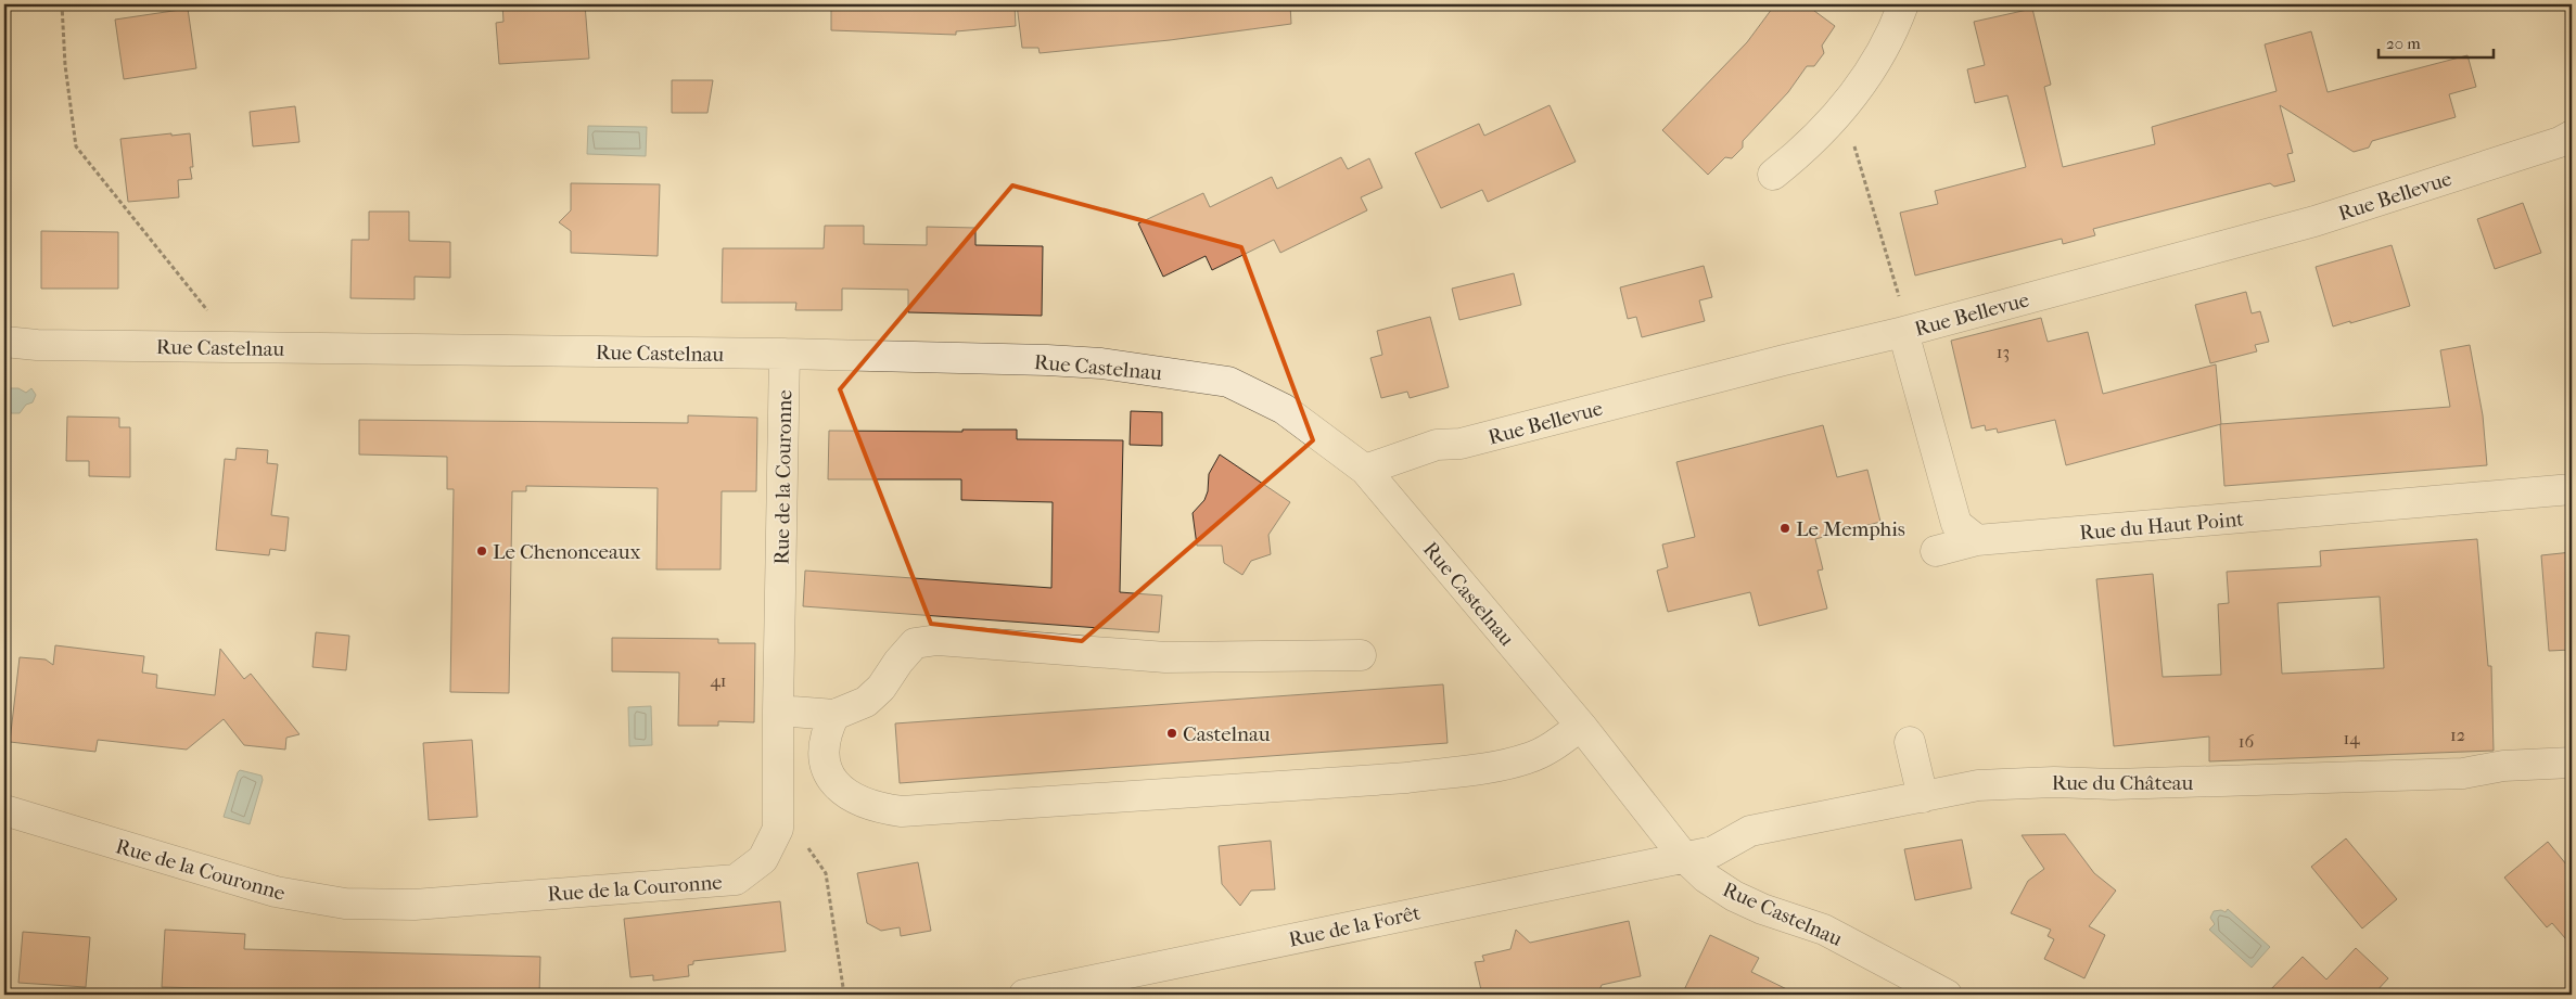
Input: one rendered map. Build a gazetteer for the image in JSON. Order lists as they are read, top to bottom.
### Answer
{
  "streets": {
    "street": [
      "Rue Bellevue",
      "Rue Castelnau",
      "Rue de la Couronne",
      "Rue du Haut Point",
      "Rue du Château",
      "Rue de la Forêt"
    ]
  },
  "crossings": [
    ["Rue Bellevue", "Rue Castelnau"],
    ["Rue Castelnau", "Rue de la Couronne"],
    ["Rue Castelnau", "Rue du Château"],
    ["Rue Castelnau", "Rue de la Forêt"],
    ["Rue du Château", "Rue de la Forêt"]
  ],
  "places": ["Le Memphis", "Le Chenonceaux", "Castelnau"],
  "house_numbers": [
    "13",
    "41",
    "12",
    "14",
    "16"
  ],
  "scale_bar": "20 m"
}
